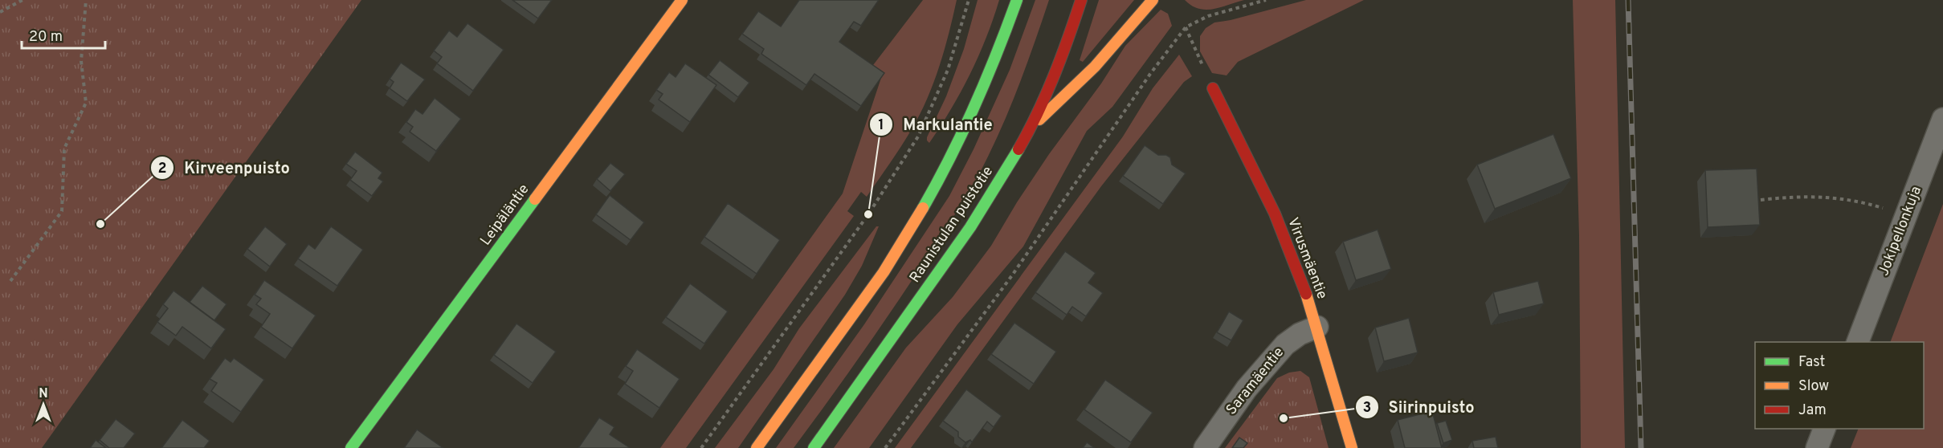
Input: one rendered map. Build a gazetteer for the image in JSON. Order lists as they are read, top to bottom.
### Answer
{
  "streets": {
    "main road": ["Leipäläntie", "Raunistulan puistotie", "Virusmäentie"],
    "street": ["Jokipellonkuja", "Saramäentie"]
  },
  "crossings": [
    ["Virusmäentie", "Saramäentie"]
  ],
  "places": ["Markulantie", "Kirveenpuisto", "Siirinpuisto"],
  "legend": ["Fast", "Slow", "Jam"],
  "scale_bar": "20 m",
  "north": "top"
}
